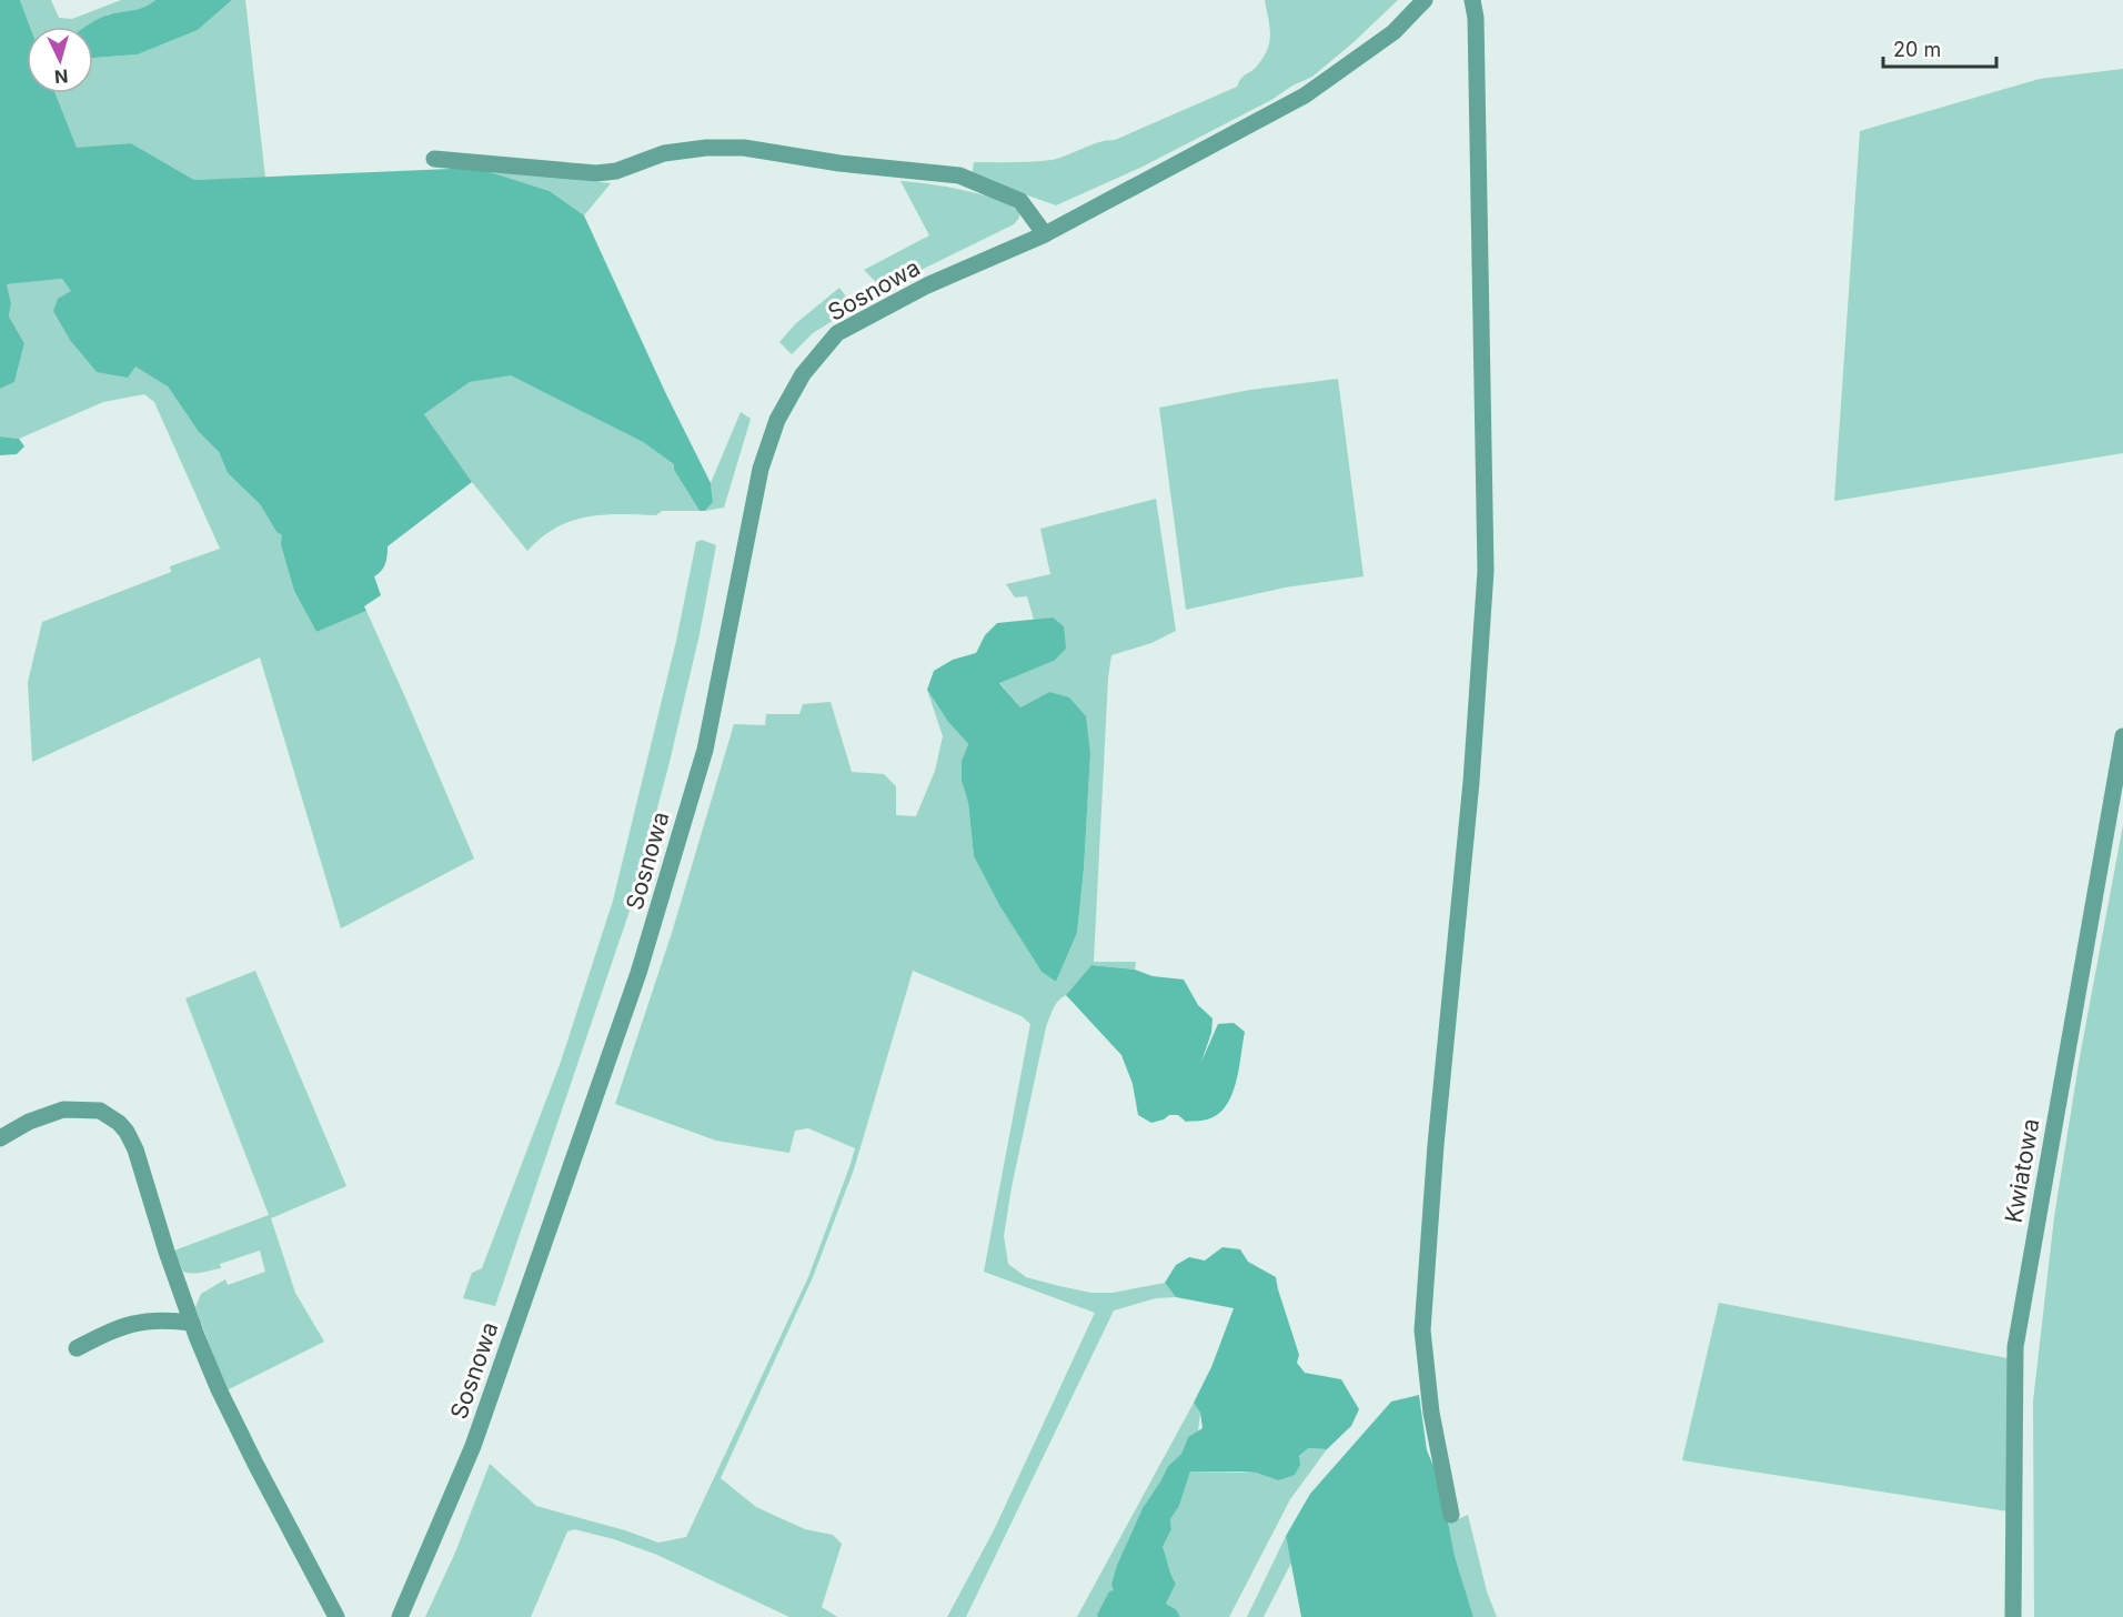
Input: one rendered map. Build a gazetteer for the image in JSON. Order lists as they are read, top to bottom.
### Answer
{
  "streets": {
    "street": ["Sosnowa", "Kwiatowa"]
  },
  "scale_bar": "20 m",
  "north": "bottom"
}
